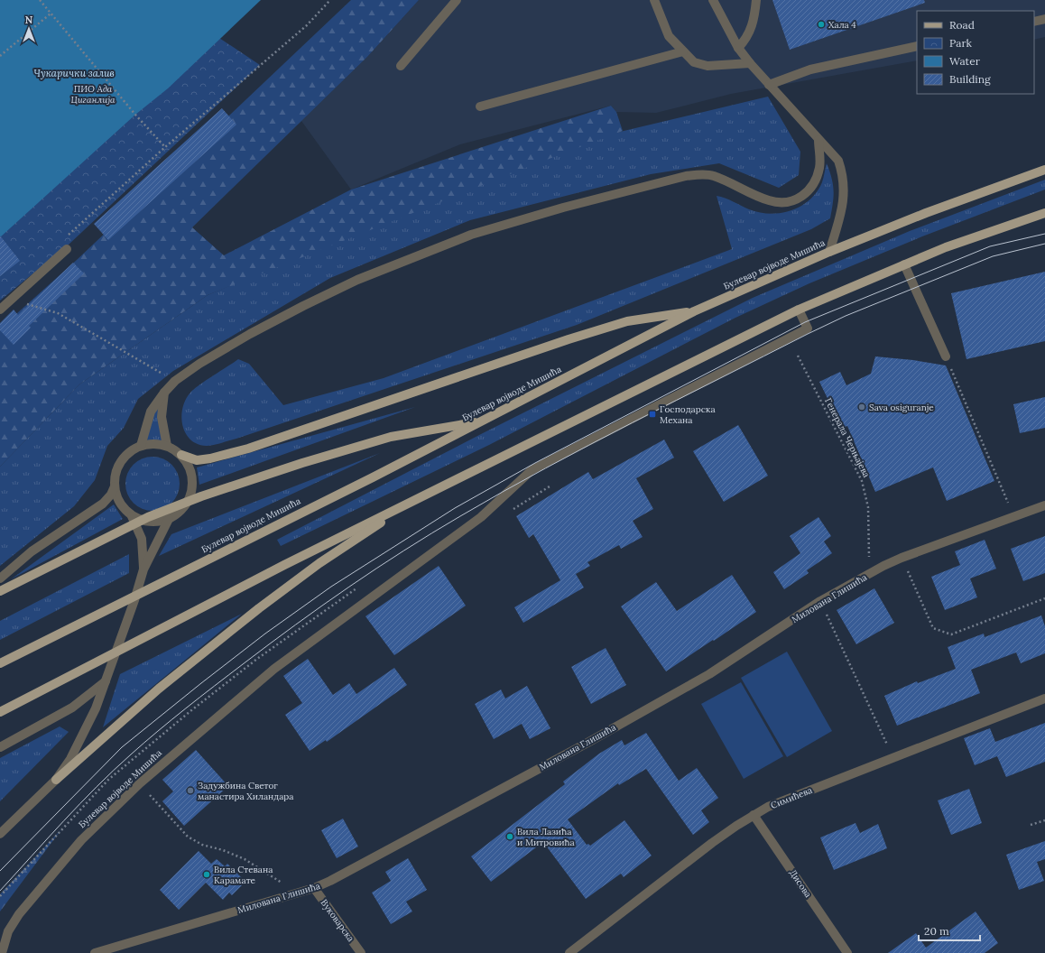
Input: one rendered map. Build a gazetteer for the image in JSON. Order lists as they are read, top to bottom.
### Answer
{
  "streets": {
    "main road": ["Булевар војводе Мишића"],
    "street": [
      "Милована Глишића",
      "Симићева",
      "Дисова",
      "Вуковарска"
    ],
    "path": ["Генерала Черњајева"]
  },
  "crossings": [
    ["Генерала Черњајева", "Милована Глишића"],
    ["Милована Глишића", "Вуковарска"],
    ["Симићева", "Дисова"]
  ],
  "water": ["Чукарички залив"],
  "parks": ["ПИО Ада Циганлија"],
  "places": {
    "other": [
      "Хала 4",
      "Sava osiguranje",
      "Задужбина Светог манастира Хиландара",
      "Вила Лазића и Митровића",
      "Вила Стевана Карамате"
    ],
    "transit": ["Господарска Механа"]
  },
  "legend": [
    "Road",
    "Park",
    "Water",
    "Building"
  ],
  "scale_bar": "20 m",
  "north": "top"
}
